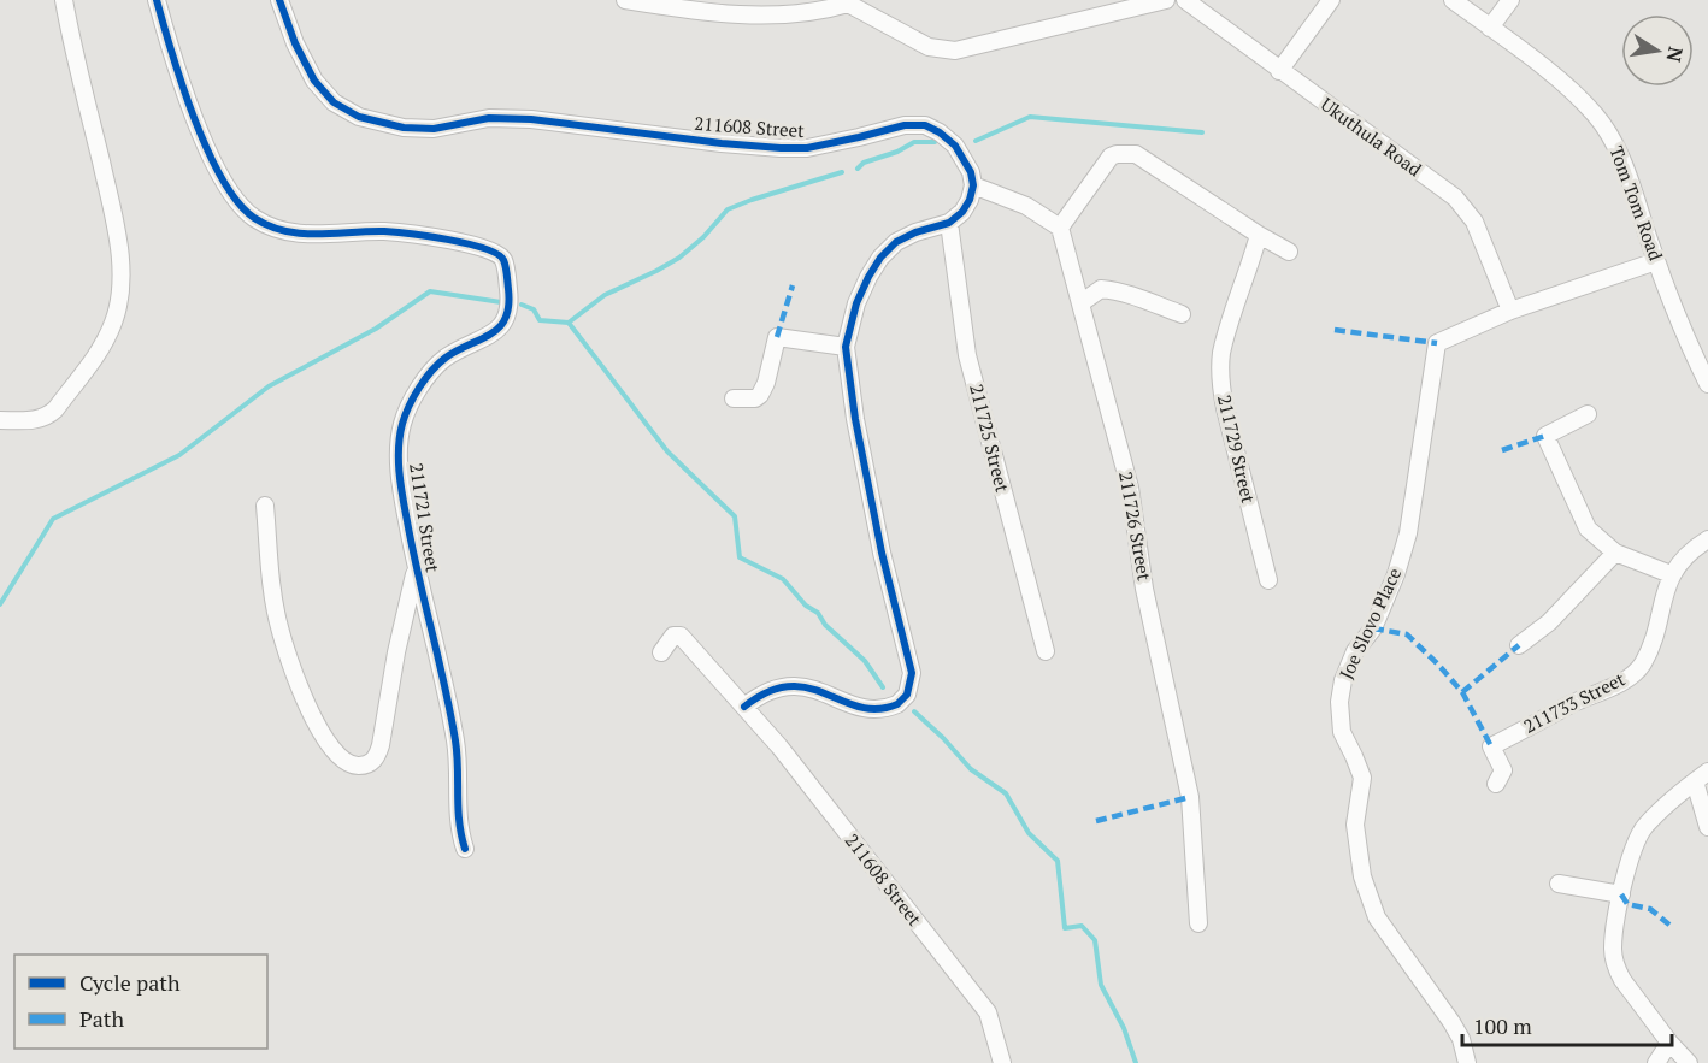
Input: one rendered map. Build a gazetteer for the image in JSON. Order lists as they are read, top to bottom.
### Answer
{
  "streets": {
    "street": [
      "211608 Street",
      "Ukuthula Road",
      "Tom Tom Road",
      "211725 Street",
      "211729 Street",
      "211721 Street",
      "211726 Street",
      "Joe Slovo Place",
      "211733 Street"
    ]
  },
  "crossings": [
    ["Ukuthula Road", "Joe Slovo Place"],
    ["Tom Tom Road", "Joe Slovo Place"]
  ],
  "legend": ["Cycle path", "Path"],
  "scale_bar": "100 m",
  "north": "right"
}
